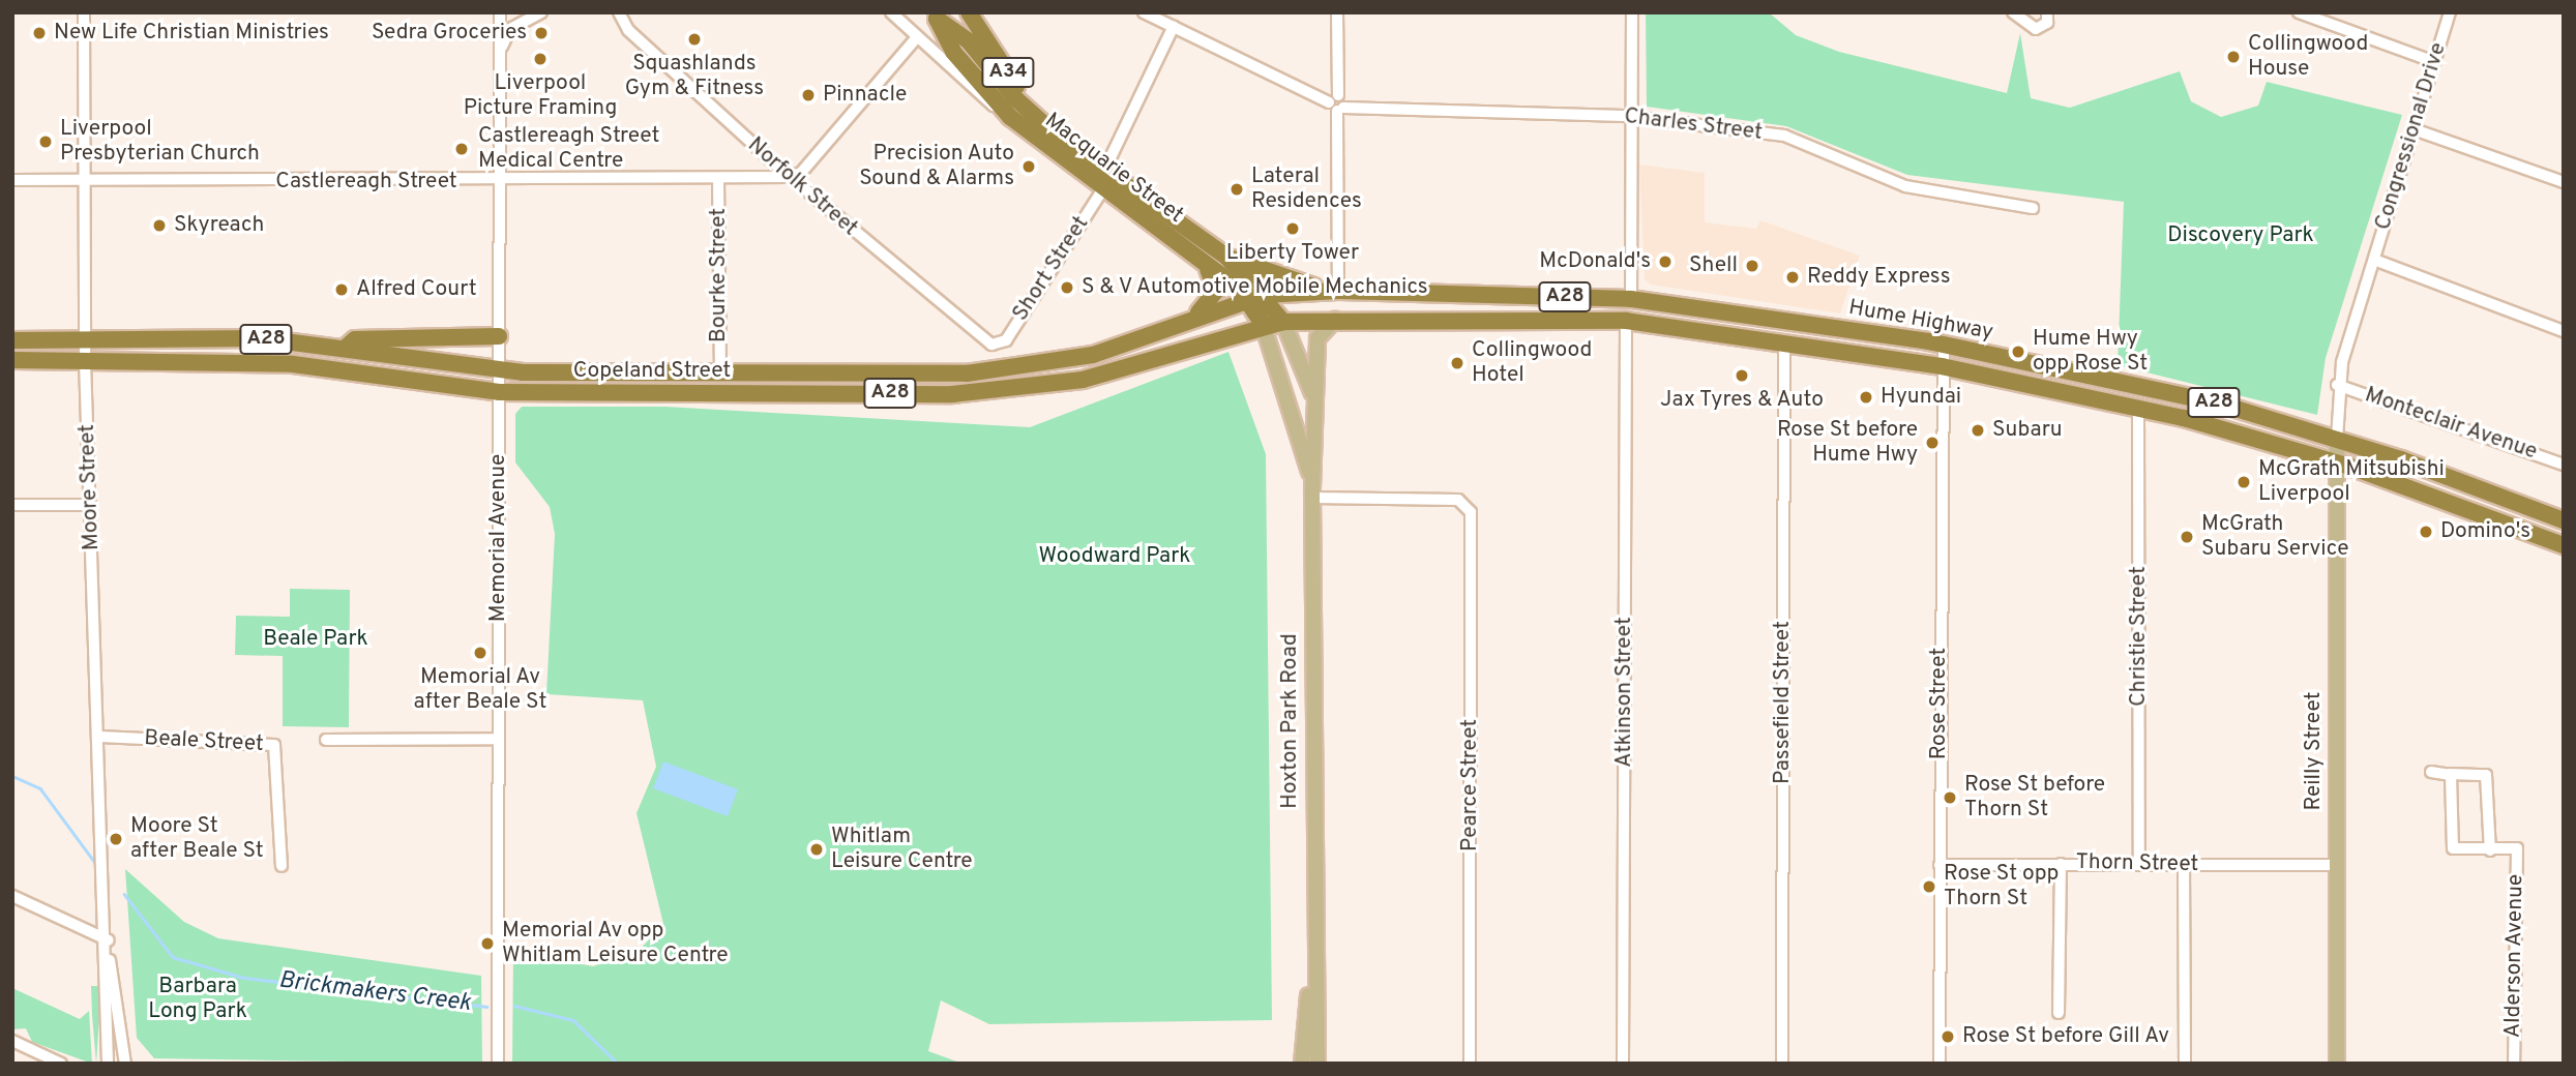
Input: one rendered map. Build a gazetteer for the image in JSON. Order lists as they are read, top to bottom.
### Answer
{
  "streets": {
    "highway": [
      "A34",
      "Macquarie Street",
      "A28",
      "Hume Highway",
      "Copeland Street"
    ],
    "main road": ["Hoxton Park Road", "Reilly Street"],
    "street": [
      "Charles Street",
      "Congressional Drive",
      "Castlereagh Street",
      "Norfolk Street",
      "Short Street",
      "Bourke Street",
      "Monteclair Avenue",
      "Moore Street",
      "Memorial Avenue",
      "Christie Street",
      "Atkinson Street",
      "Passefield Street",
      "Rose Street",
      "Beale Street",
      "Pearce Street",
      "Thorn Street",
      "Alderson Avenue"
    ]
  },
  "crossings": [
    ["A34", "Macquarie Street"],
    ["A34", "Hume Highway"],
    ["A34", "Copeland Street"],
    ["A34", "Hoxton Park Road"],
    ["Congressional Drive", "Hume Highway"],
    ["Congressional Drive", "Monteclair Avenue"],
    ["Congressional Drive", "Reilly Street"],
    ["Macquarie Street", "Short Street"],
    ["Macquarie Street", "Hume Highway"],
    ["Macquarie Street", "Copeland Street"],
    ["Castlereagh Street", "Norfolk Street"],
    ["Castlereagh Street", "Bourke Street"],
    ["Castlereagh Street", "Moore Street"],
    ["Castlereagh Street", "Memorial Avenue"],
    ["Norfolk Street", "Short Street"],
    ["Bourke Street", "Copeland Street"],
    ["Hume Highway", "Copeland Street"],
    ["Hume Highway", "Christie Street"],
    ["Hume Highway", "Atkinson Street"],
    ["Hume Highway", "Passefield Street"],
    ["Hume Highway", "Rose Street"],
    ["Hume Highway", "Hoxton Park Road"],
    ["Hume Highway", "Reilly Street"],
    ["Copeland Street", "Moore Street"],
    ["Copeland Street", "Memorial Avenue"],
    ["Copeland Street", "Hoxton Park Road"],
    ["Moore Street", "Beale Street"],
    ["Christie Street", "Thorn Street"],
    ["Rose Street", "Thorn Street"],
    ["Hoxton Park Road", "Pearce Street"],
    ["Reilly Street", "Thorn Street"]
  ],
  "water": ["Brickmakers Creek"],
  "parks": [
    "Discovery Park",
    "Woodward Park",
    "Beale Park",
    "Barbara Long Park"
  ],
  "places": [
    "New Life Christian Ministries",
    "Sedra Groceries",
    "Squashlands Gym & Fitness",
    "Collingwood House",
    "Liverpool Picture Framing",
    "Pinnacle",
    "Liverpool Presbyterian Church",
    "Castlereagh Street Medical Centre",
    "Precision Auto Sound & Alarms",
    "Lateral Residences",
    "Skyreach",
    "Liberty Tower",
    "McDonald's",
    "Shell",
    "Reddy Express",
    "S & V Automotive Mobile Mechanics",
    "Alfred Court",
    "Hume Hwy opp Rose St",
    "Collingwood Hotel",
    "Jax Tyres & Auto",
    "Hyundai",
    "Subaru",
    "Rose St before Hume Hwy",
    "McGrath Mitsubishi Liverpool",
    "Domino's",
    "McGrath Subaru Service",
    "Memorial Av after Beale St",
    "Rose St before Thorn St",
    "Moore St after Beale St",
    "Whitlam Leisure Centre",
    "Rose St opp Thorn St",
    "Memorial Av opp Whitlam Leisure Centre",
    "Rose St before Gill Av"
  ]
}
